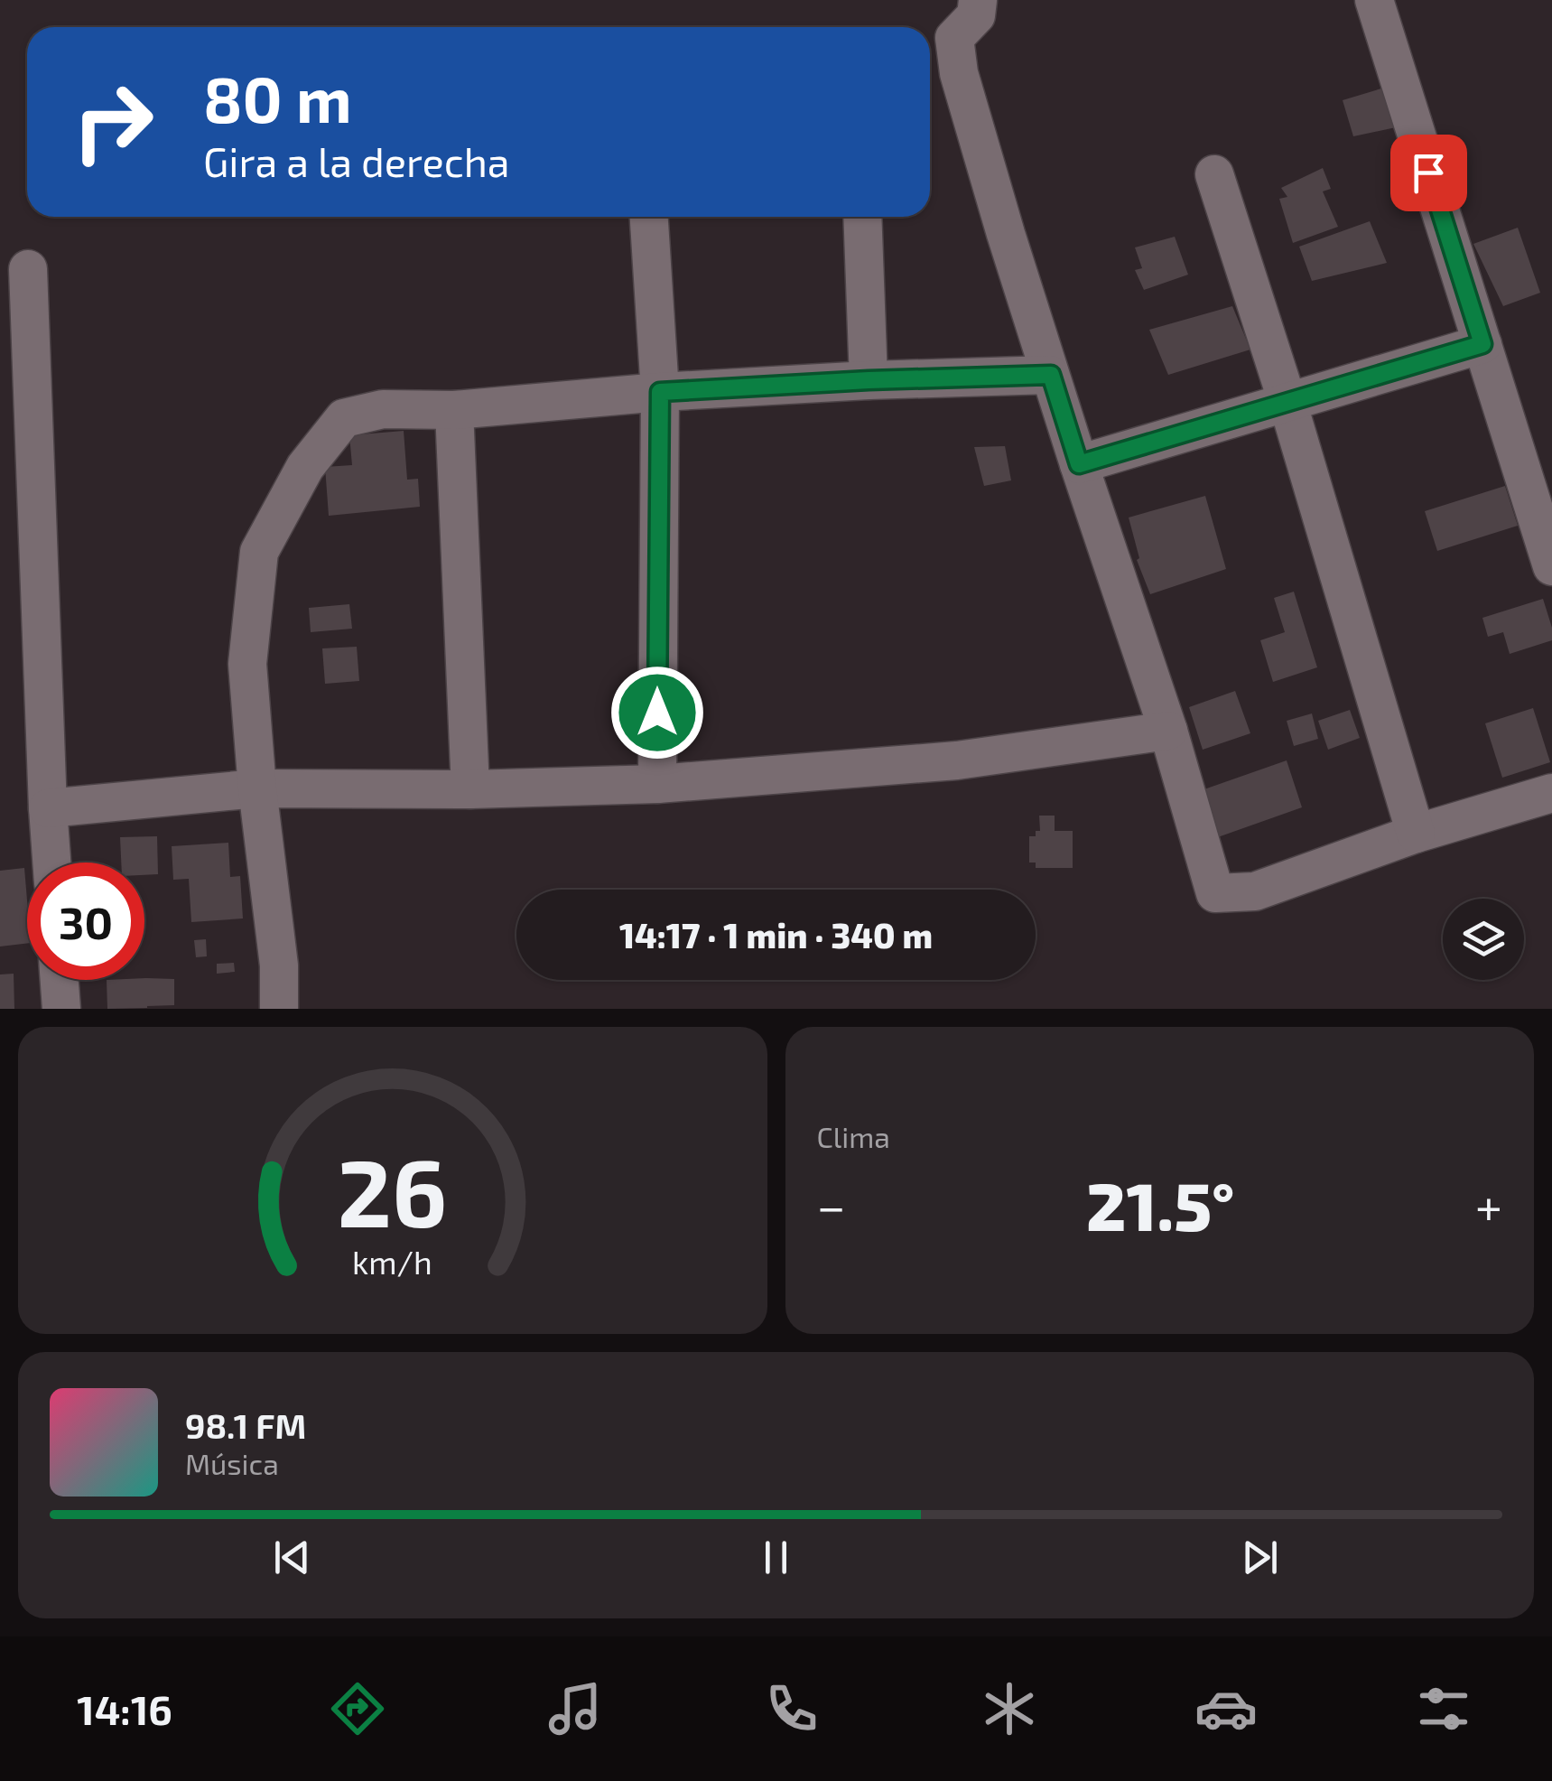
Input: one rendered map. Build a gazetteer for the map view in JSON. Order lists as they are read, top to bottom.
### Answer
{
  "page": {
    "turn": ["80 m", "Gira a la derecha"],
    "limit": "30",
    "trip": "14:17 · 1 min · 340 m",
    "tile": "Clima",
    "heat": ["−", "21.5°", "+"],
    "song": ["98.1 FM", "Música"],
    "tabs": "14:16",
    "gauge": ["26", "km/h"]
  }
}
